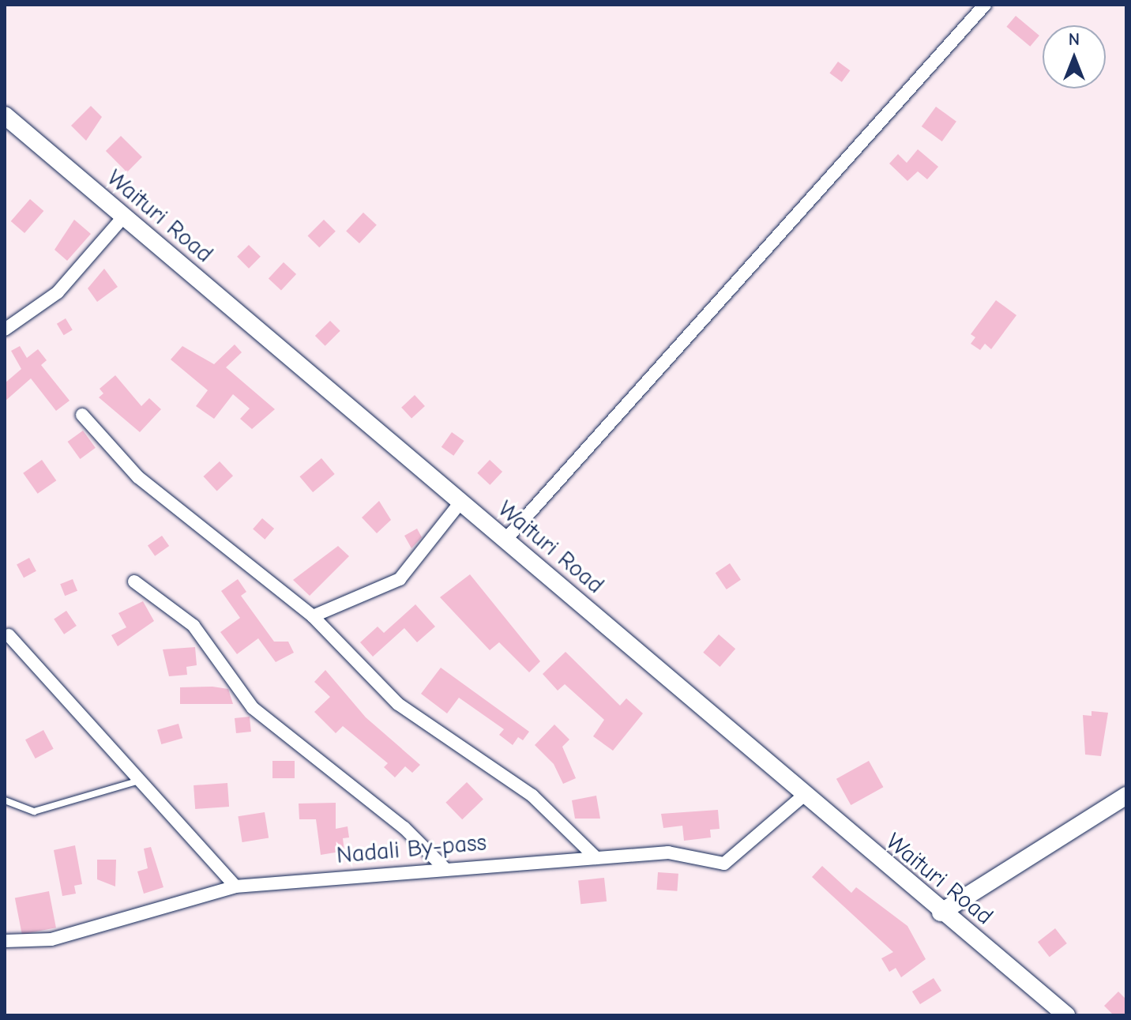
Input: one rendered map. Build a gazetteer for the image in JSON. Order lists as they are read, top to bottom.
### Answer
{
  "streets": {
    "main road": ["Waituri Road"],
    "street": ["Nadali By-pass"]
  },
  "crossings": [
    ["Waituri Road", "Nadali By-pass"]
  ],
  "north": "top"
}
